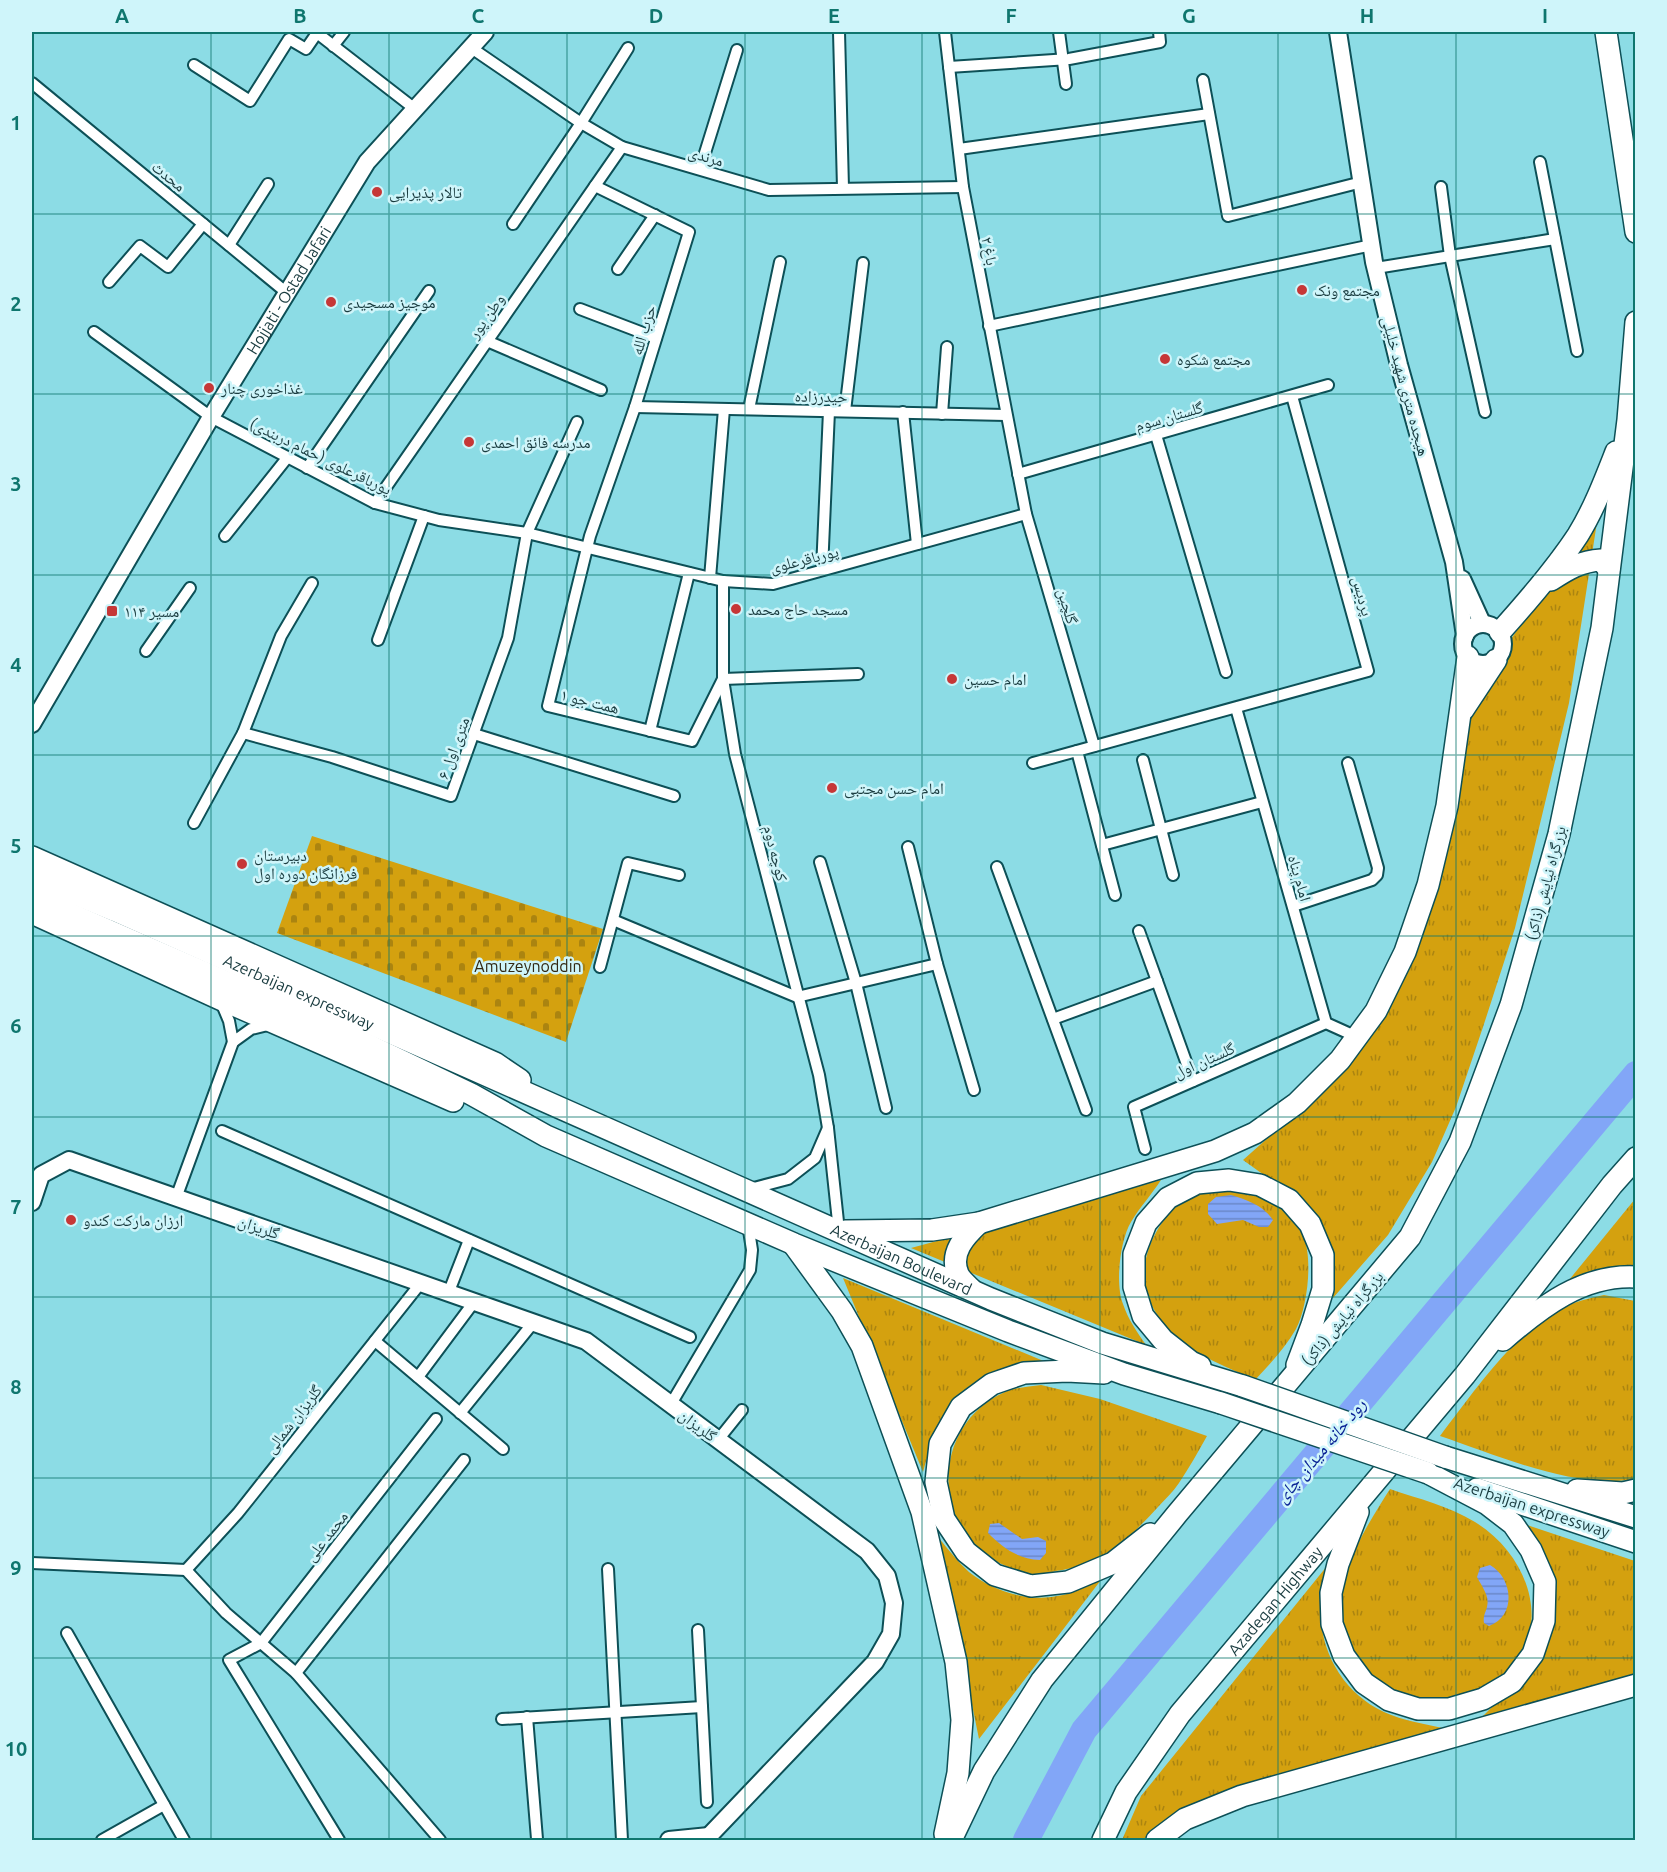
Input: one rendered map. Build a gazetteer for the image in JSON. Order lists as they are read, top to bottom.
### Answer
{
  "streets": {
    "highway": [
      "بزرگراه نیایش (ذاکر)",
      "Azerbaijan expressway",
      "Azerbaijan Boulevard",
      "Azadegan Highway"
    ],
    "main road": ["Hojjati - Ostad Jafari", "هیجده متری شهید خلیلی", "گلریزان"],
    "street": [
      "مرندی",
      "محدث",
      "باغ ۲",
      "وطن پور",
      "حزب الله",
      "حیدرزاده",
      "گلستان سوم",
      "پورباقرعلوی (حمام دربندی)",
      "پورباقرعلوی",
      "پردیس",
      "گلچین",
      "همت جو ۱",
      "۶ متری اول",
      "کوچه دوم",
      "امام پناه",
      "گلستان اول",
      "گلریزان شمالی",
      "محمد علی"
    ]
  },
  "crossings": [
    ["مرندی", "باغ ۲"],
    ["مرندی", "Hojjati - Ostad Jafari"],
    ["مرندی", "وطن پور"],
    ["محدث", "Hojjati - Ostad Jafari"],
    ["باغ ۲", "حیدرزاده"],
    ["باغ ۲", "گلستان سوم"],
    ["باغ ۲", "گلچین"],
    ["Hojjati - Ostad Jafari", "پورباقرعلوی (حمام دربندی)"],
    ["وطن پور", "حزب الله"],
    ["وطن پور", "پورباقرعلوی (حمام دربندی)"],
    ["حزب الله", "حیدرزاده"],
    ["حزب الله", "همت جو ۱"],
    ["گلستان سوم", "پردیس"],
    ["گلستان سوم", "گلچین"],
    ["پورباقرعلوی (حمام دربندی)", "پورباقرعلوی"],
    ["پورباقرعلوی (حمام دربندی)", "همت جو ۱"],
    ["پورباقرعلوی (حمام دربندی)", "۶ متری اول"],
    ["پورباقرعلوی", "گلچین"],
    ["پورباقرعلوی", "همت جو ۱"],
    ["پورباقرعلوی", "کوچه دوم"],
    ["پردیس", "امام پناه"],
    ["همت جو ۱", "کوچه دوم"],
    ["کوچه دوم", "Azerbaijan Boulevard"],
    ["امام پناه", "گلستان اول"],
    ["Azerbaijan expressway", "Azerbaijan Boulevard"],
    ["گلریزان", "گلریزان شمالی"]
  ],
  "water": ["رود خانه میدان چای"],
  "parks": ["Amuzeynoddin"],
  "places": {
    "other": [
      "تالار پذیرایی",
      "مجتمع ونک",
      "موجیز مسجیدی",
      "مجتمع شکوه",
      "غذاخوری چنار",
      "مدرسه فائق احمدی",
      "مسجد حاج محمد",
      "امام حسین",
      "امام حسن مجتبی",
      "دبیرستان فرزانگان دوره اول",
      "ارزان مارکت کندو"
    ],
    "transit": ["مسیر ۱۱۴"]
  },
  "grid": {
    "columns": [
      "A",
      "B",
      "C",
      "D",
      "E",
      "F",
      "G",
      "H",
      "I"
    ],
    "rows": [
      "1",
      "2",
      "3",
      "4",
      "5",
      "6",
      "7",
      "8",
      "9",
      "10"
    ]
  }
}
